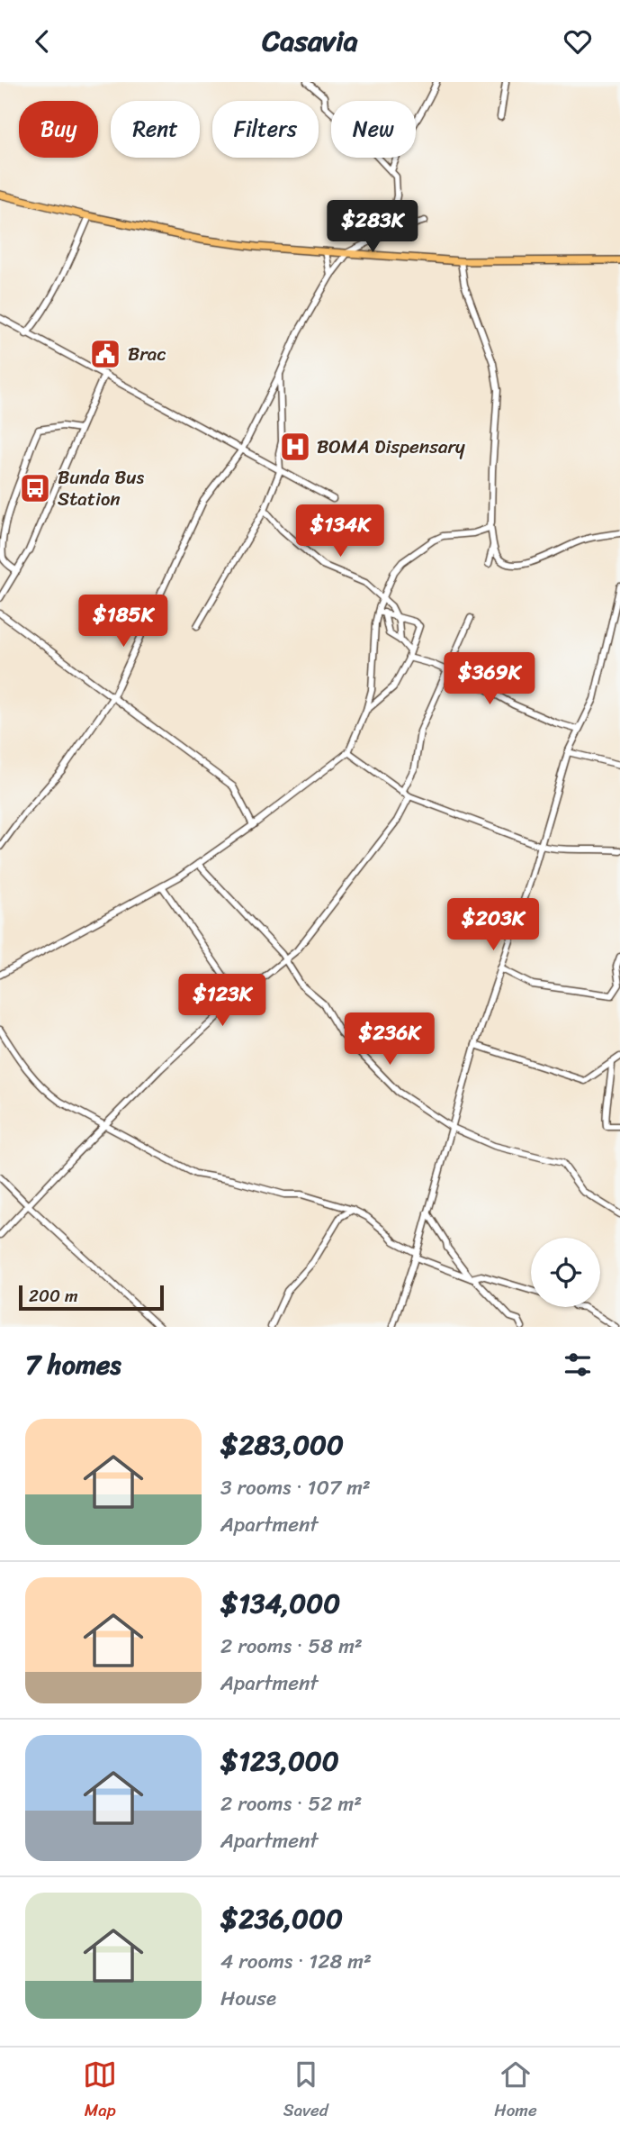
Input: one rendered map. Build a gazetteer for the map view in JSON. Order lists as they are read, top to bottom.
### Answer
{
  "places": {
    "public building": ["Brac"],
    "hospital": ["BOMA Dispensary"],
    "bus stop": ["Bunda Bus Station"]
  },
  "scale_bar": "200 m",
  "page": {
    "header": "Casavia",
    "chip": [
      "Buy",
      "Rent",
      "Filters",
      "New"
    ],
    "price": [
      "$283K",
      "$134K",
      "$185K",
      "$369K",
      "$203K",
      "$123K",
      "$236K"
    ],
    "scale": "200 m",
    "heading": "7 homes",
    "list": [
      {
        "name": "$283,000",
        "note": "3 rooms · 107 m² · Apartment"
      },
      {
        "name": "$134,000",
        "note": "2 rooms · 58 m² · Apartment"
      },
      {
        "name": "$123,000",
        "note": "2 rooms · 52 m² · Apartment"
      },
      {
        "name": "$236,000",
        "note": "4 rooms · 128 m² · House"
      }
    ],
    "tabs": ["Map", "Saved", "Home"]
  }
}
